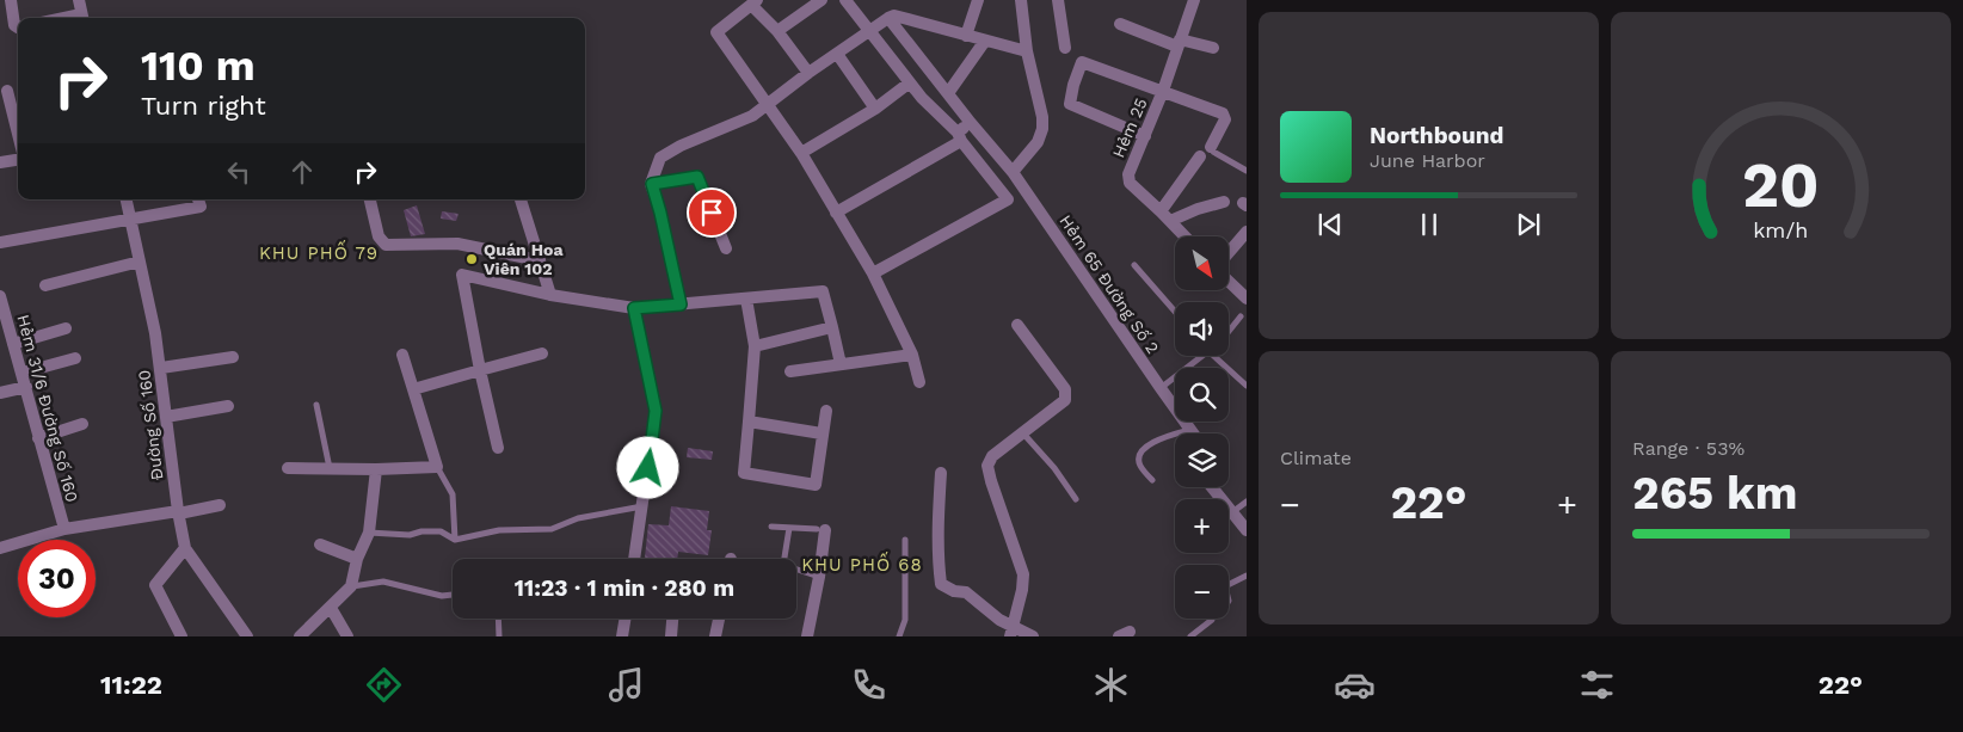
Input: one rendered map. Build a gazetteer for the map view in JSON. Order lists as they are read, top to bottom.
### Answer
{
  "streets": {
    "street": [
      "Hẻm 25",
      "Hẻm 65 Đường Số 2",
      "Hẻm 31/6 Đường Số 160",
      "Đường Số 160"
    ]
  },
  "districts": ["KHU PHỐ 79", "KHU PHỐ 68"],
  "places": ["Quán Hoa Viên 102"],
  "north": "bottom right",
  "page": {
    "turn": ["110 m", "Turn right"],
    "song": ["Northbound", "June Harbor"],
    "map_buttons": ["+", "−"],
    "tile": [
      "Climate",
      ["Range · 53%", "265 km"]
    ],
    "heat": ["−", "22°", "+"],
    "limit": "30",
    "trip": "11:23 · 1 min · 280 m",
    "tabs": ["11:22", "22°"],
    "gauge": ["20", "km/h"]
  }
}
